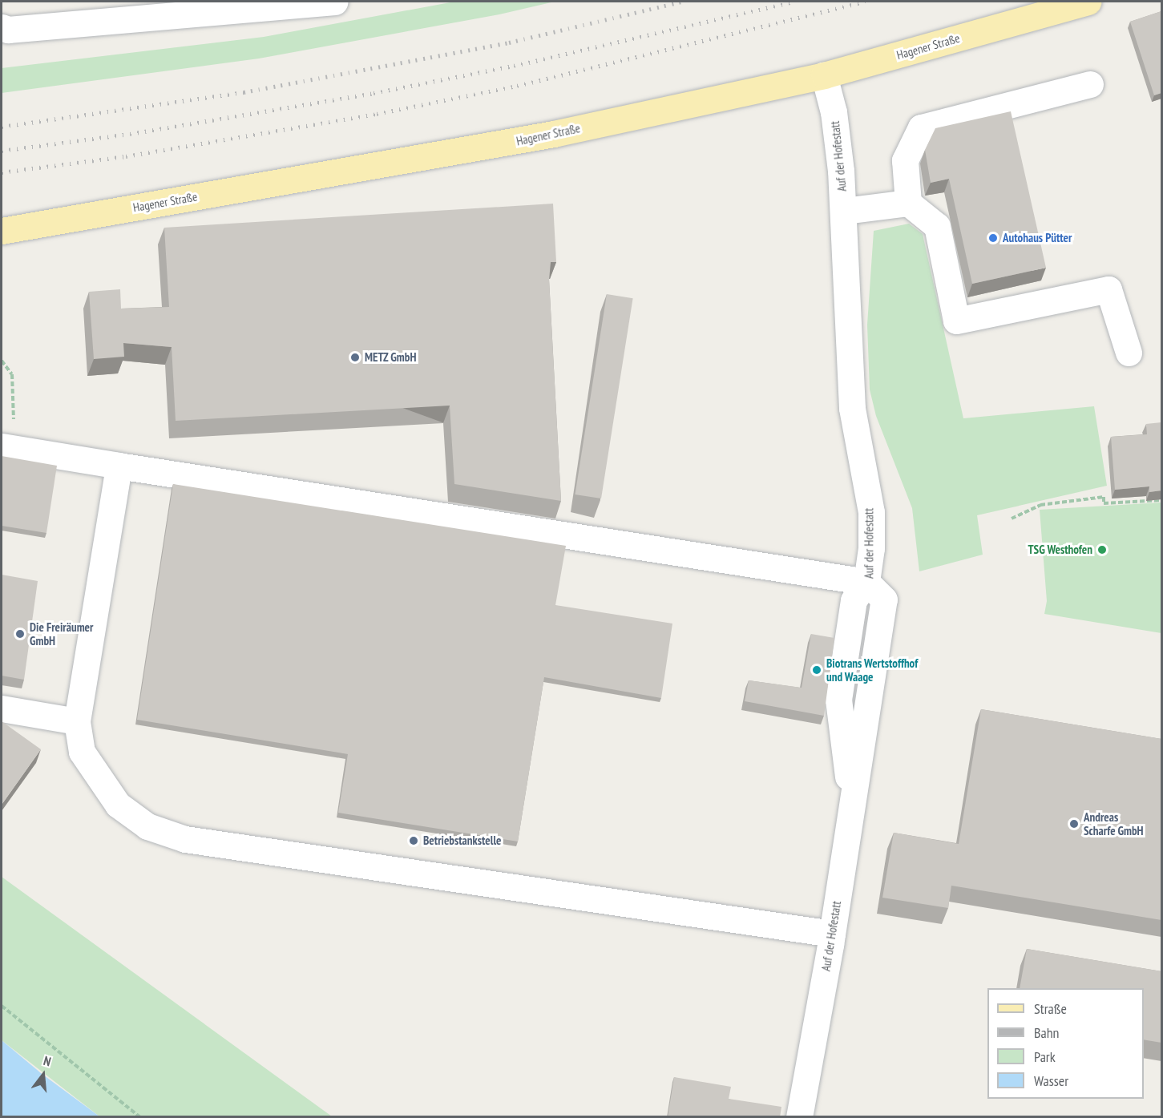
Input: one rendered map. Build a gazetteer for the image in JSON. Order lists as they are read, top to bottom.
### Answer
{
  "streets": {
    "main road": ["Hagener Straße"],
    "lane": ["Auf der Hofestatt"]
  },
  "crossings": [
    ["Hagener Straße", "Auf der Hofestatt"]
  ],
  "places": [
    "Autohaus Pütter",
    "METZ GmbH",
    "TSG Westhofen",
    "Die Freiräumer GmbH",
    "Biotrans Wertstoffhof und Waage",
    "Andreas Scharfe GmbH",
    "Betriebstankstelle"
  ],
  "legend": [
    "Straße",
    "Bahn",
    "Park",
    "Wasser"
  ],
  "north": "top"
}
